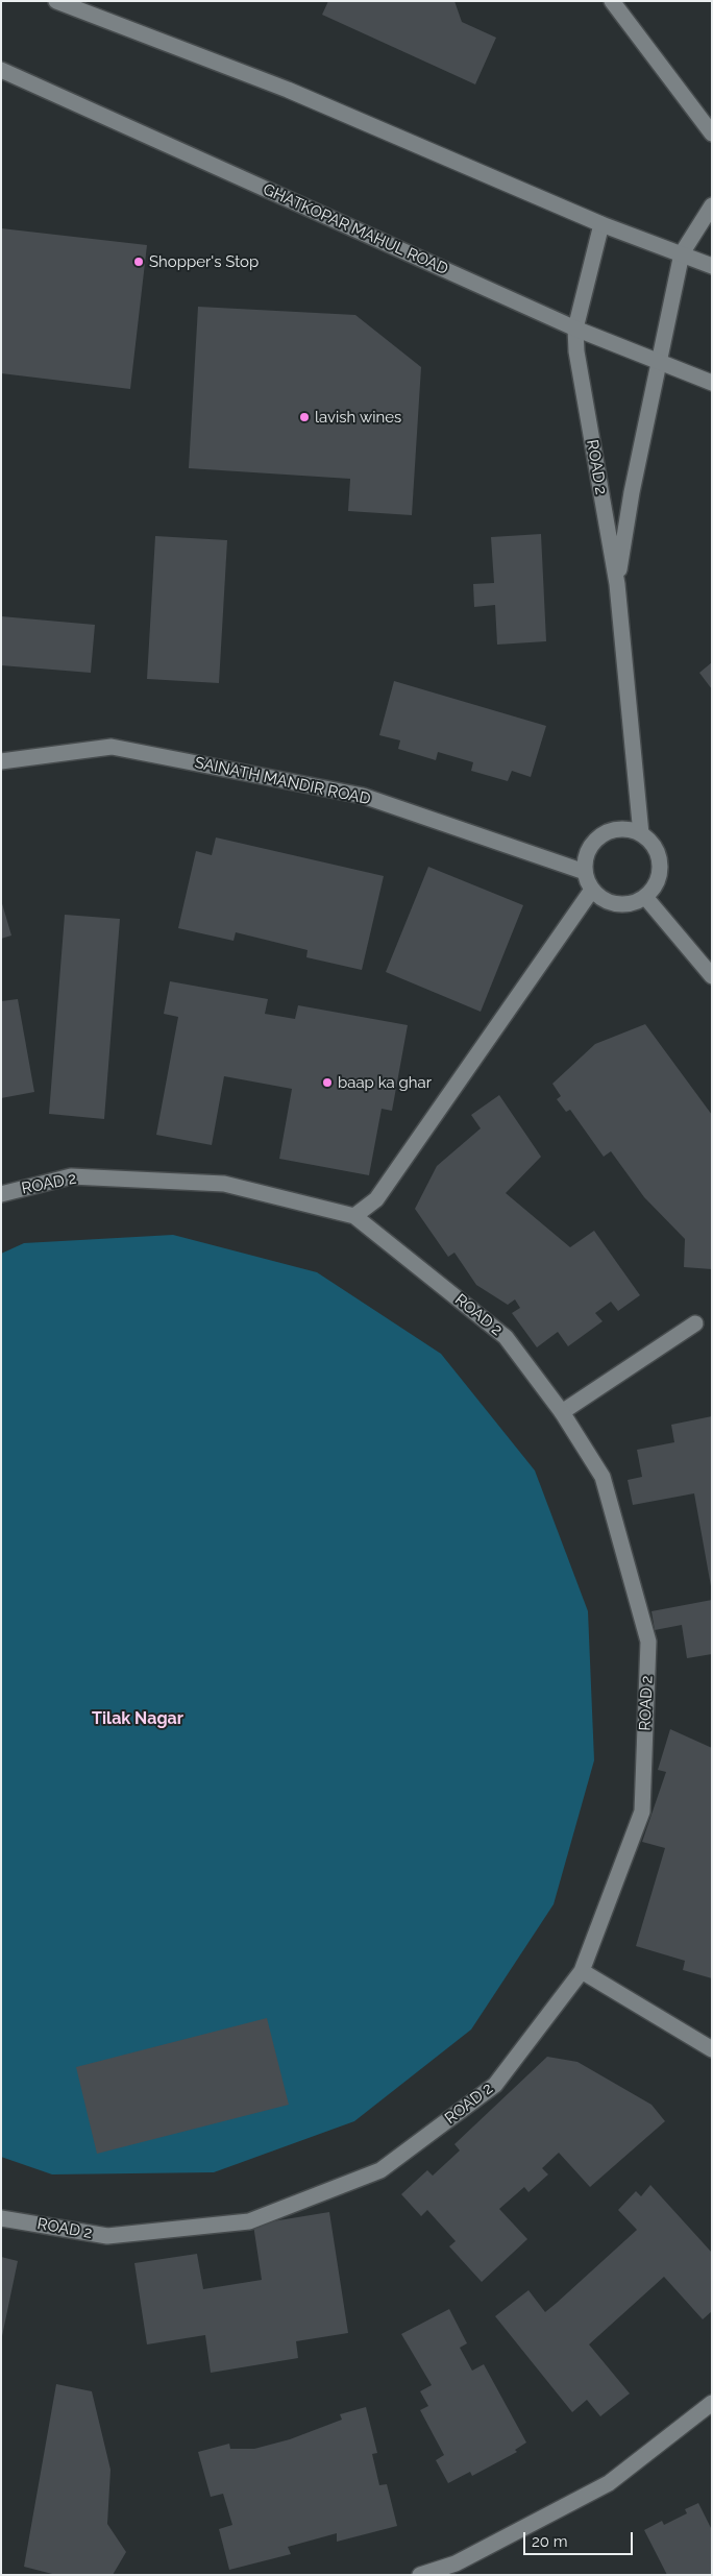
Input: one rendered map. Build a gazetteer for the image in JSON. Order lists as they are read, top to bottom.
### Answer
{
  "streets": {
    "street": ["GHATKOPAR MAHUL ROAD", "ROAD 2", "SAINATH MANDIR ROAD"]
  },
  "crossings": [
    ["GHATKOPAR MAHUL ROAD", "ROAD 2"],
    ["ROAD 2", "SAINATH MANDIR ROAD"]
  ],
  "districts": ["Tilak Nagar"],
  "places": ["Shopper's Stop", "lavish wines", "baap ka ghar"],
  "scale_bar": "20 m"
}
